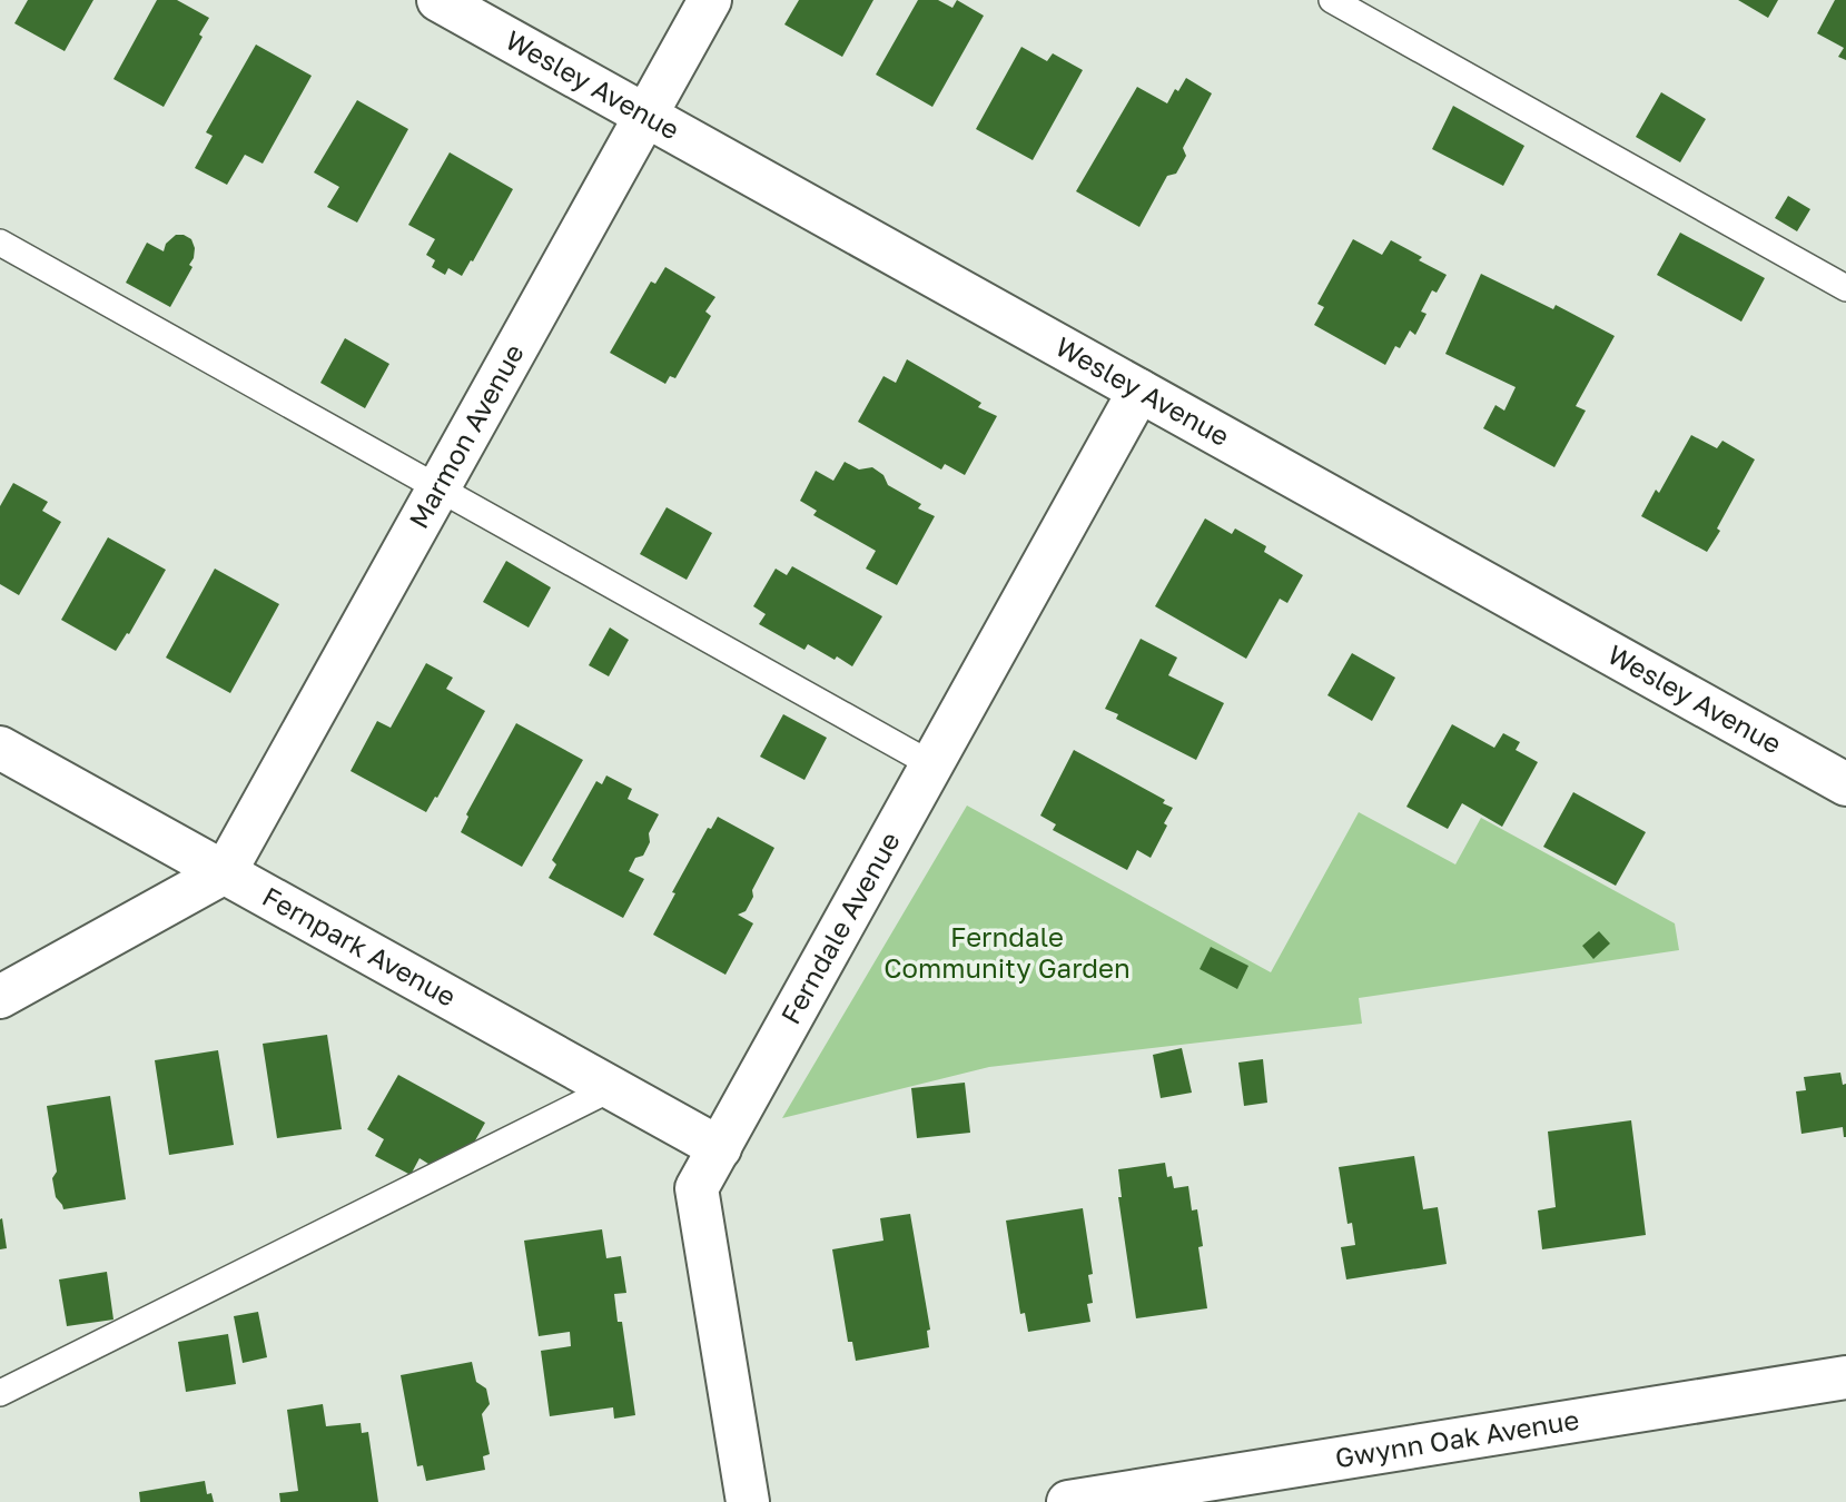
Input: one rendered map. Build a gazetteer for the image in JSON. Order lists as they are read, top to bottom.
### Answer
{
  "streets": {
    "street": [
      "Wesley Avenue",
      "Marmon Avenue",
      "Ferndale Avenue",
      "Fernpark Avenue",
      "Gwynn Oak Avenue"
    ]
  },
  "crossings": [
    ["Wesley Avenue", "Marmon Avenue"],
    ["Wesley Avenue", "Ferndale Avenue"],
    ["Marmon Avenue", "Fernpark Avenue"],
    ["Ferndale Avenue", "Fernpark Avenue"]
  ],
  "parks": ["Ferndale Community Garden"]
}
